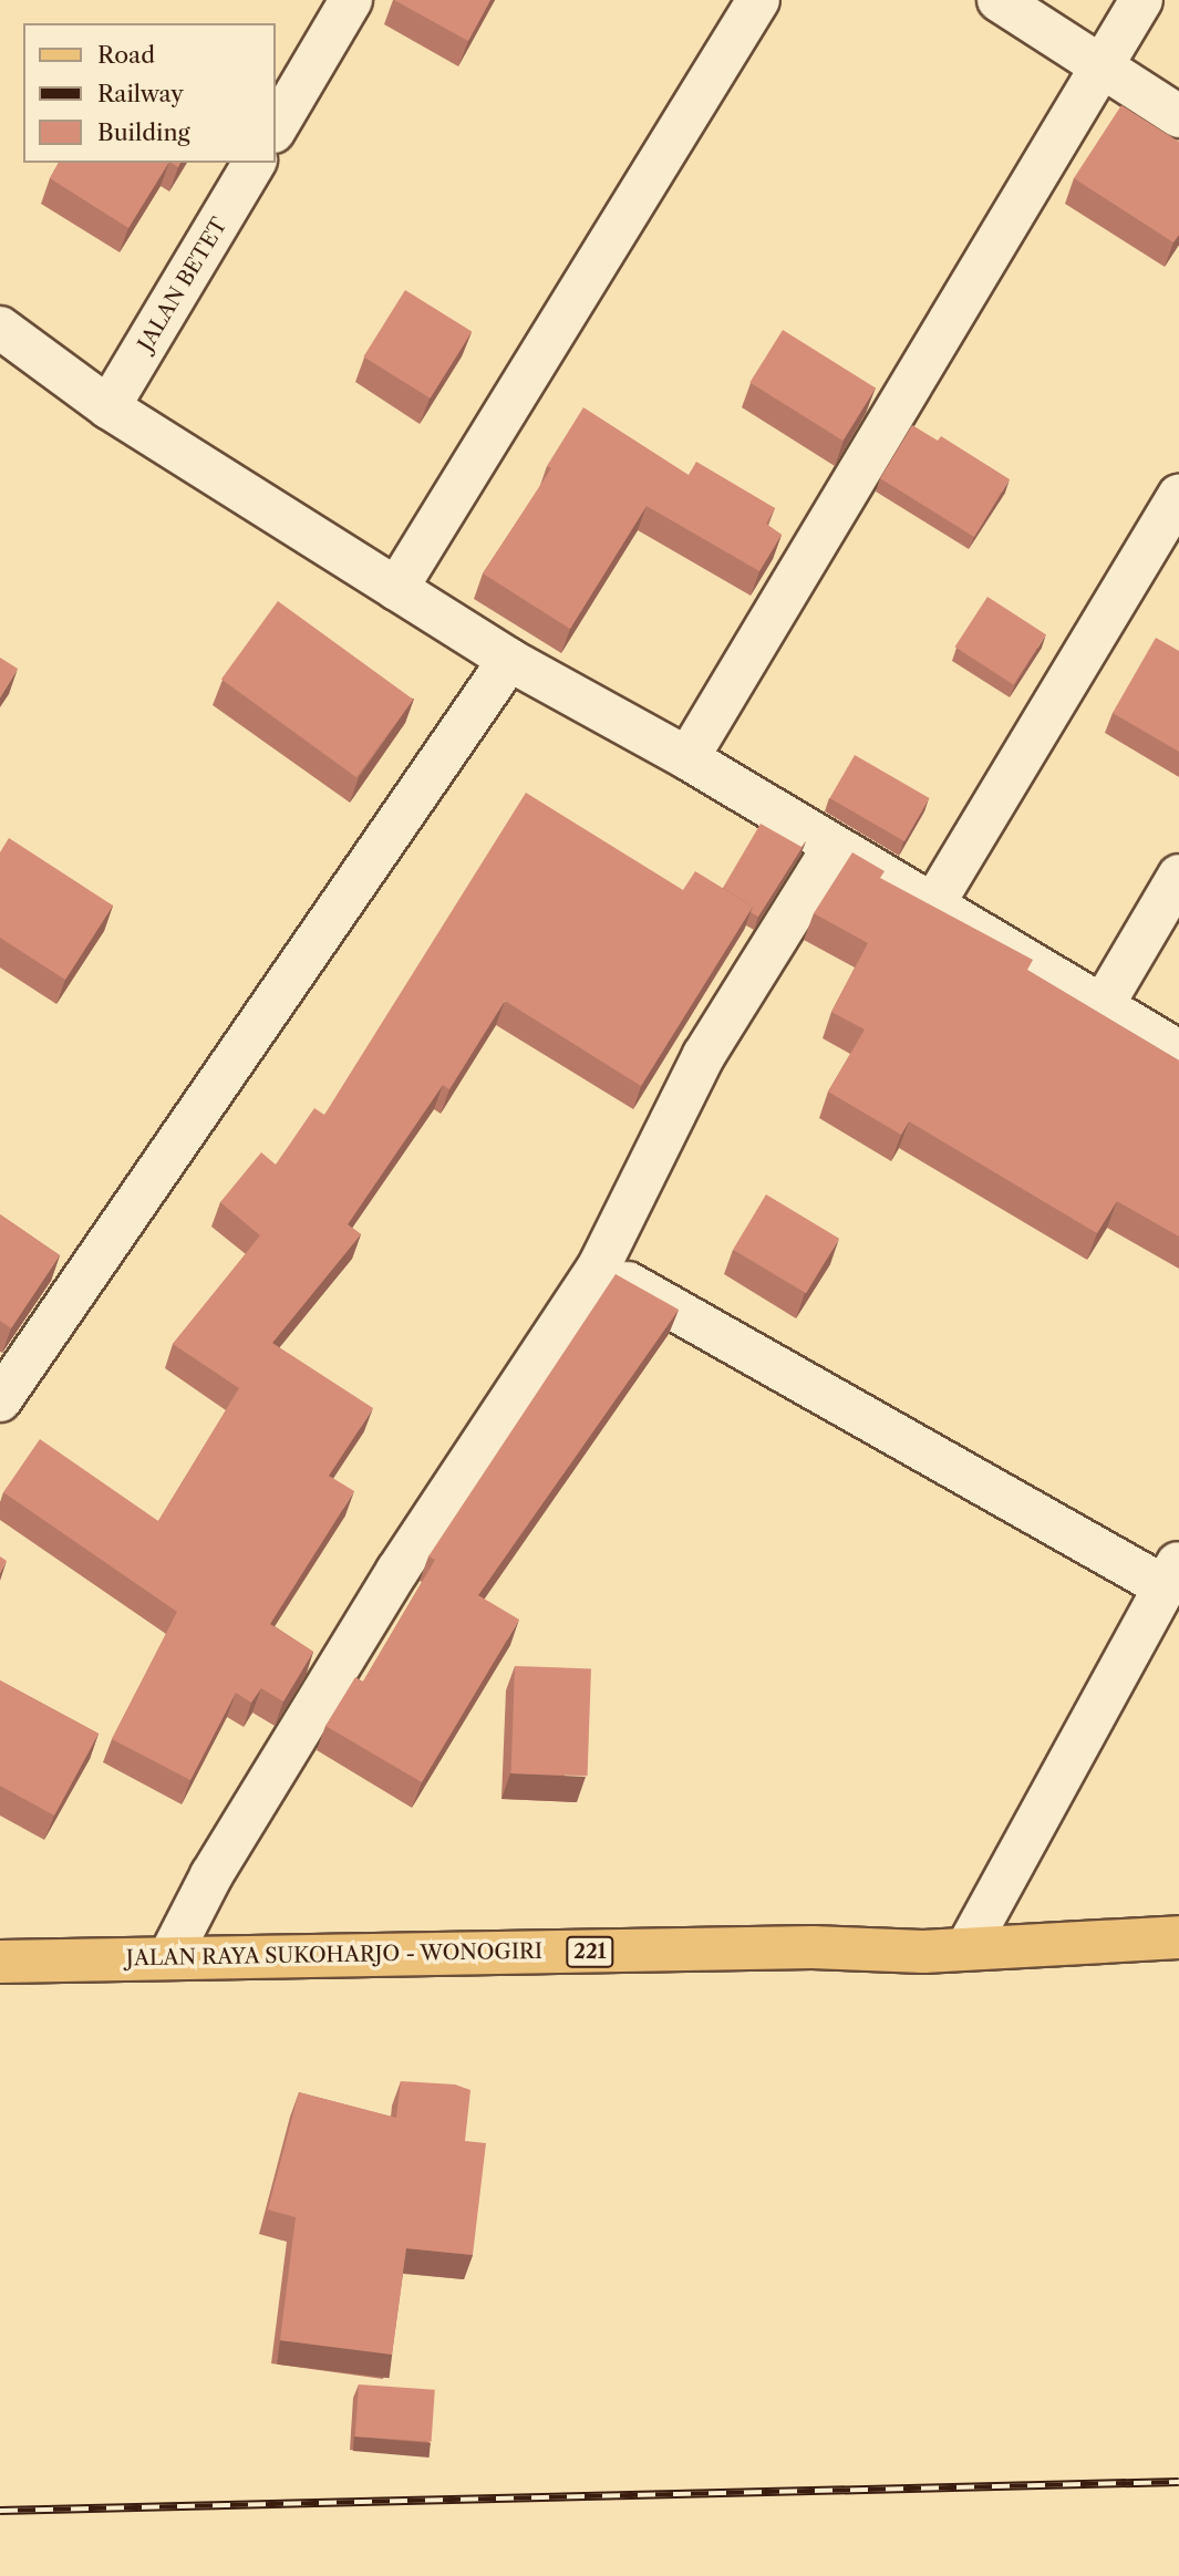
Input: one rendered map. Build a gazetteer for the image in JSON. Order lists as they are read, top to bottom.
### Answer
{
  "streets": {
    "main road": ["221", "JALAN RAYA SUKOHARJO - WONOGIRI"],
    "street": ["JALAN BETET"]
  },
  "legend": ["Road", "Railway", "Building"]
}
